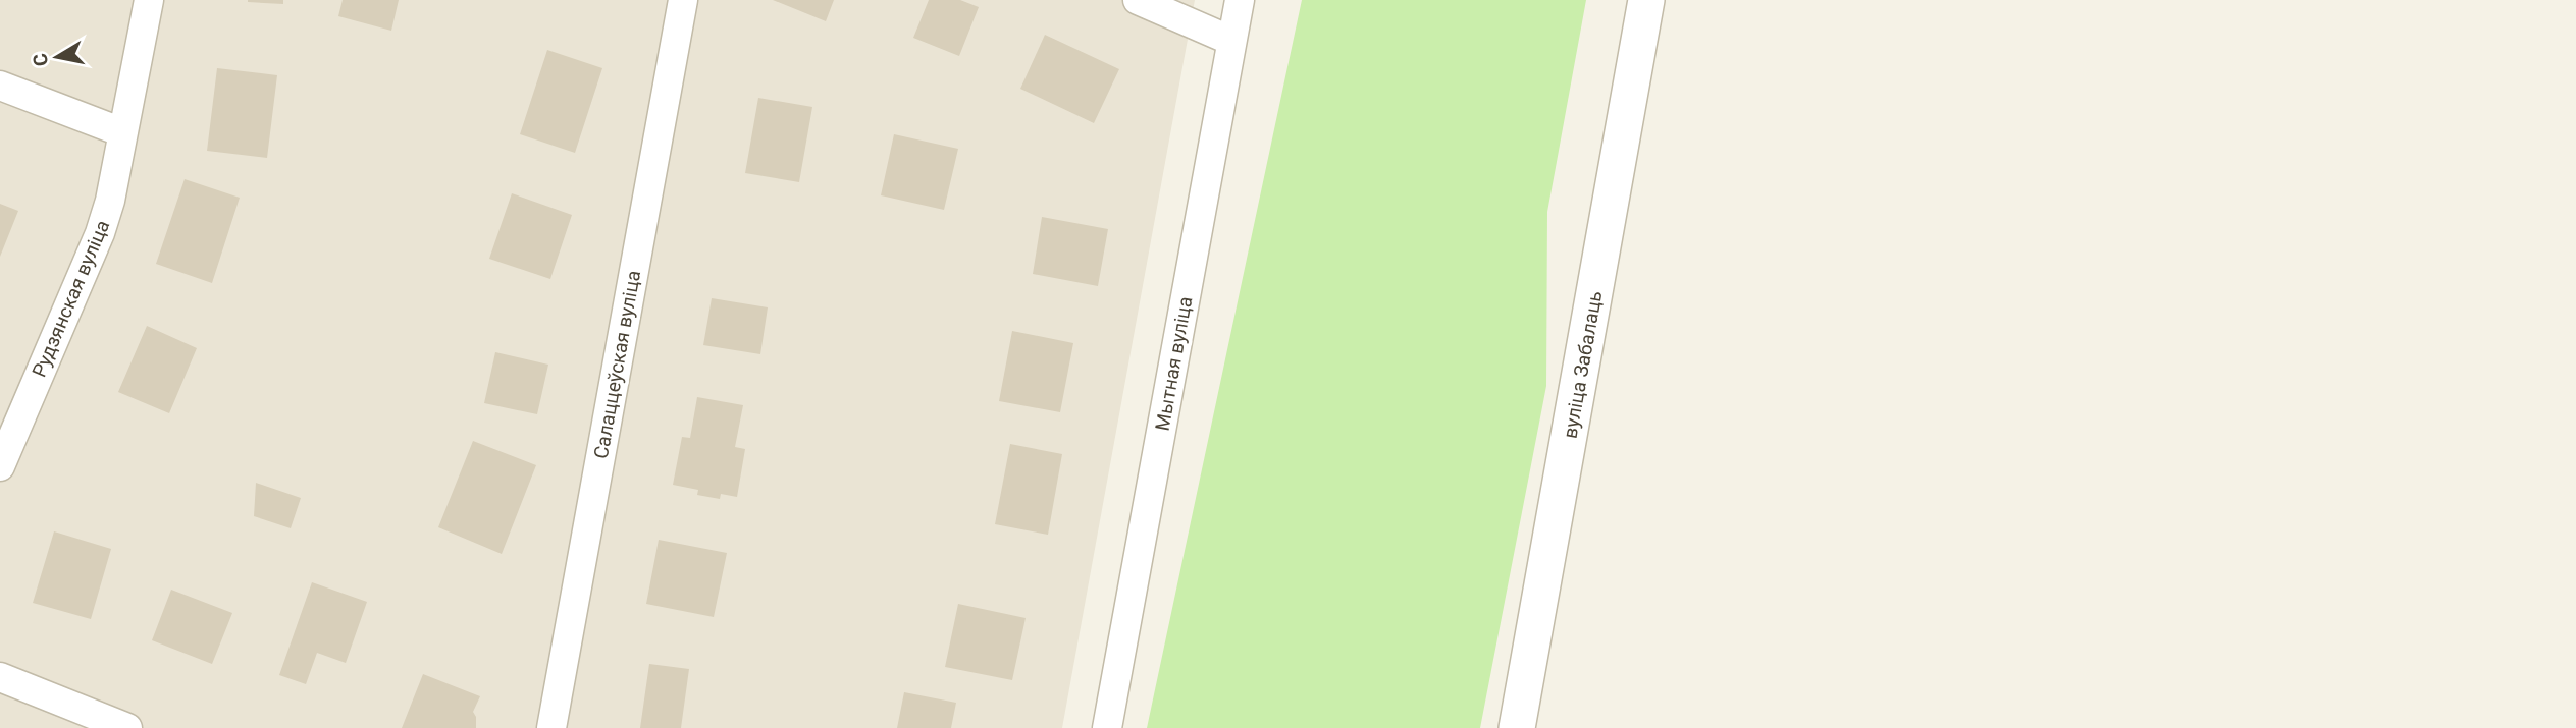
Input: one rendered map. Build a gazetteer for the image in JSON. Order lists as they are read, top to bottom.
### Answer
{
  "streets": {
    "street": [
      "Рудзянская вуліца",
      "Мытная вуліца",
      "Салаццеўская вуліца",
      "вуліца Забалаць"
    ]
  },
  "north": "left"
}
